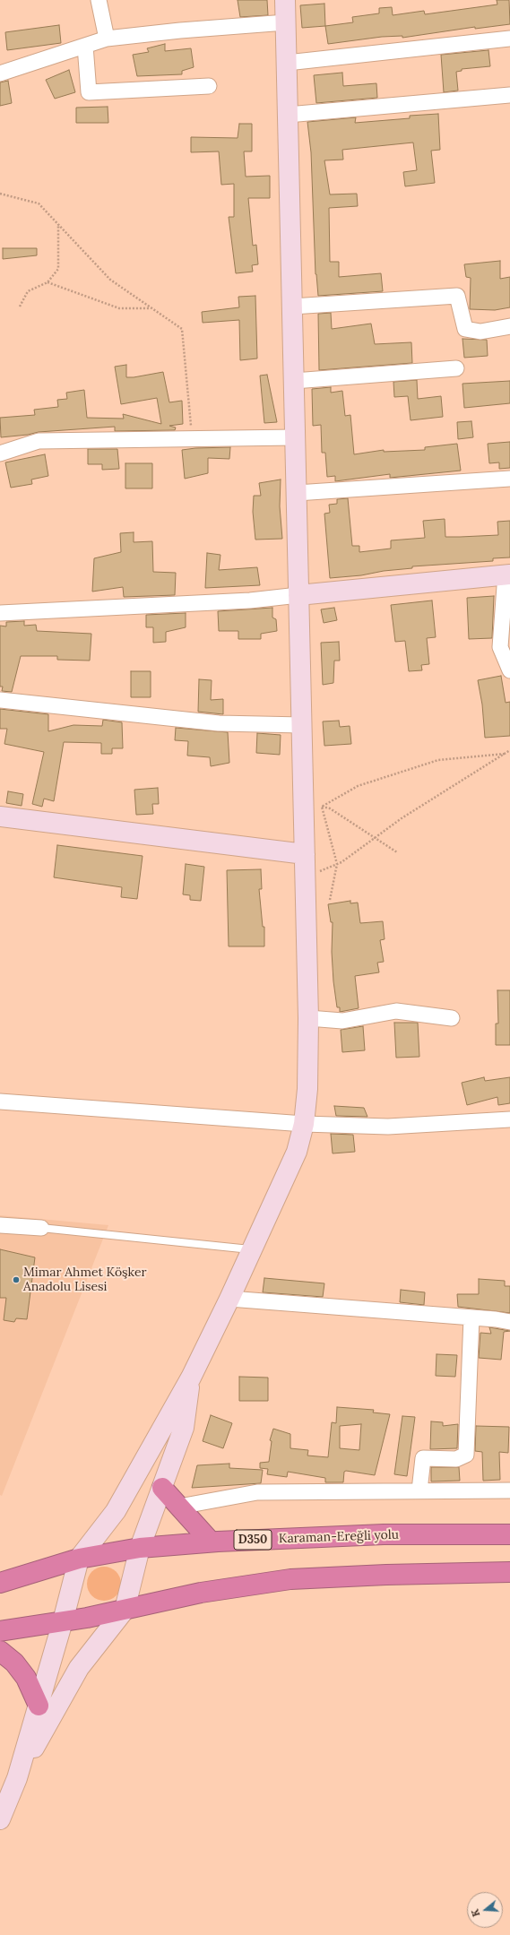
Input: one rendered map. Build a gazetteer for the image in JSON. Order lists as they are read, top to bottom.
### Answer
{
  "streets": {
    "highway": ["Karaman-Ereğli yolu", "D350"]
  },
  "places": ["Mimar Ahmet Köşker Anadolu Lisesi"],
  "north": "left"
}
